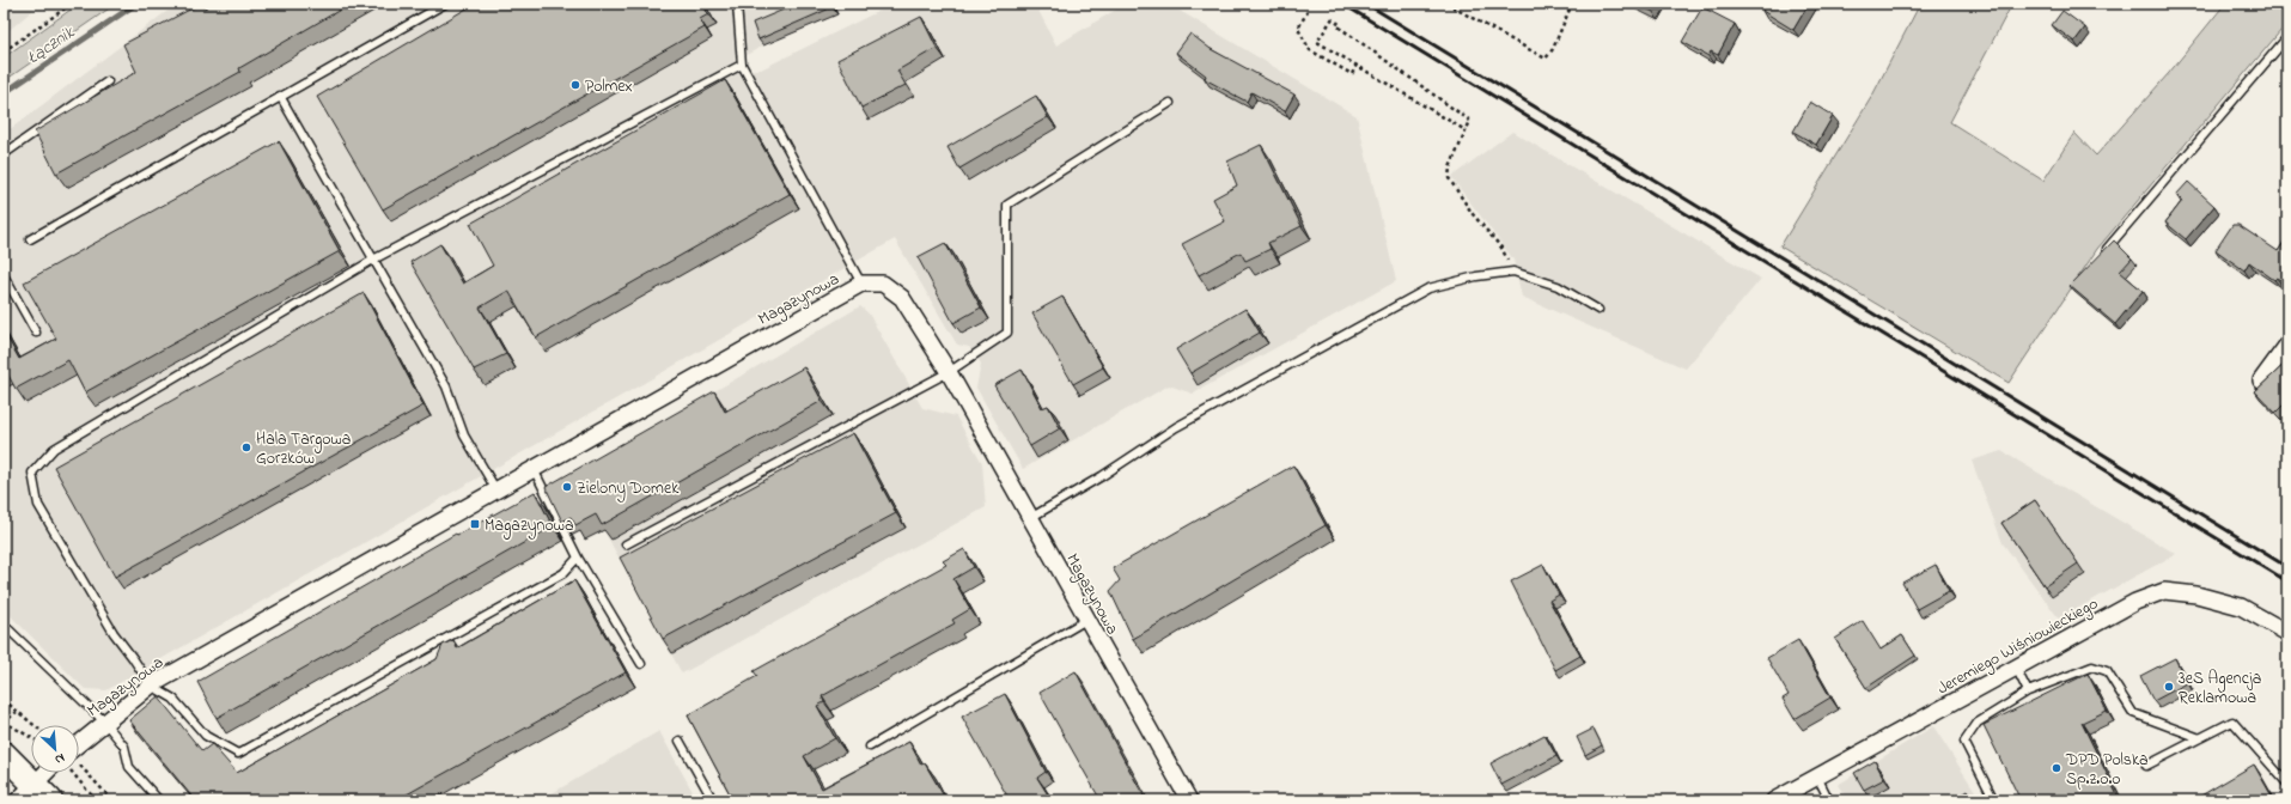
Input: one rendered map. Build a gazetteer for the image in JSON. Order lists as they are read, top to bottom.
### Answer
{
  "streets": {
    "street": ["Magazynowa", "Jeremiego Wiśniowieckiego"]
  },
  "water": ["Łącznik"],
  "places": {
    "other": [
      "Polmex",
      "Hala Targowa Gorzków",
      "Zielony Domek",
      "3eS Agencja Reklamowa",
      "DPD Polska Sp.z.o.o"
    ],
    "transit": ["Magazynowa"]
  },
  "north": "bottom right"
}
